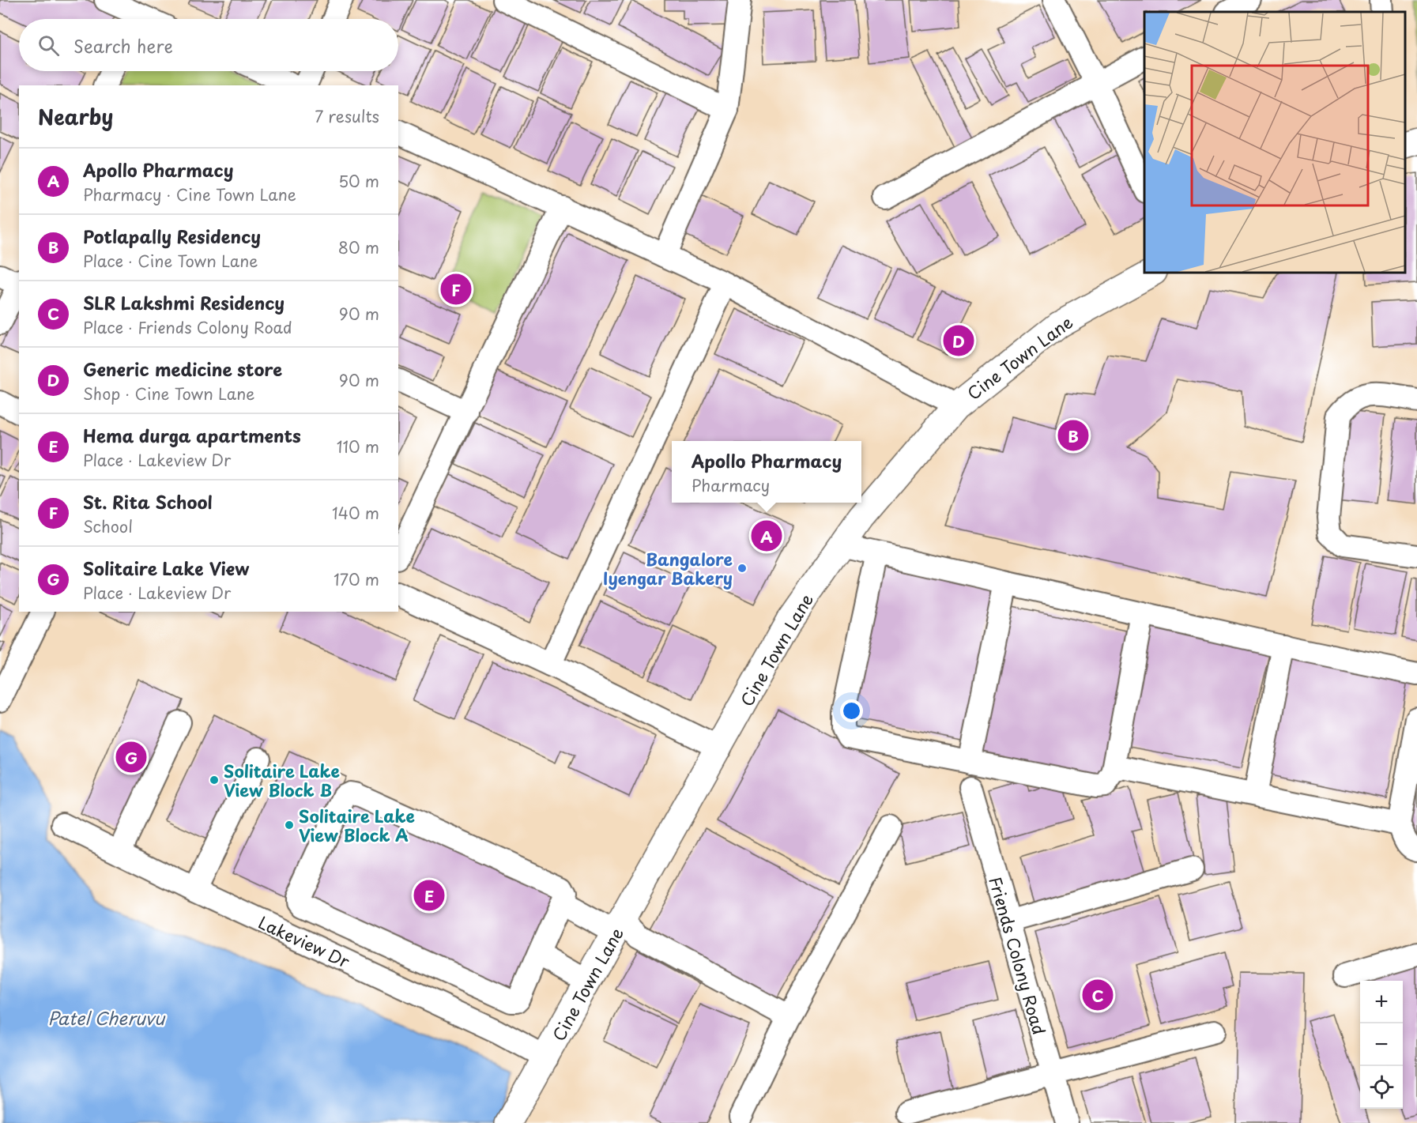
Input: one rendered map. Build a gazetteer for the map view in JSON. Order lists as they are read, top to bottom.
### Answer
{
  "streets": {
    "street": ["Cine Town Lane", "Lakeview Dr", "Friends Colony Road"]
  },
  "crossings": [
    ["Cine Town Lane", "Lakeview Dr"]
  ],
  "water": ["Patel Cheruvu"],
  "places": ["Bangalore Iyengar Bakery", "Solitaire Lake View Block B", "Solitaire Lake View Block A"],
  "page": {
    "search": "Search here",
    "heading": ["Nearby", "7 results"],
    "list": [
      {
        "mark": "A",
        "name": "Apollo Pharmacy",
        "note": "Pharmacy · Cine Town Lane",
        "value": "50 m"
      },
      {
        "mark": "B",
        "name": "Potlapally Residency",
        "note": "Place · Cine Town Lane",
        "value": "80 m"
      },
      {
        "mark": "C",
        "name": "SLR Lakshmi Residency",
        "note": "Place · Friends Colony Road",
        "value": "90 m"
      },
      {
        "mark": "D",
        "name": "Generic medicine store",
        "note": "Shop · Cine Town Lane",
        "value": "90 m"
      },
      {
        "mark": "E",
        "name": "Hema durga apartments",
        "note": "Place · Lakeview Dr",
        "value": "110 m"
      },
      {
        "mark": "F",
        "name": "St. Rita School",
        "note": "School",
        "value": "140 m"
      },
      {
        "mark": "G",
        "name": "Solitaire Lake View",
        "note": "Place · Lakeview Dr",
        "value": "170 m"
      }
    ],
    "pins": [
      "F",
      "D",
      "B",
      "A",
      "G",
      "E",
      "C"
    ],
    "popup": ["Apollo Pharmacy", "Pharmacy"],
    "map_buttons": ["+", "−"]
  }
}
